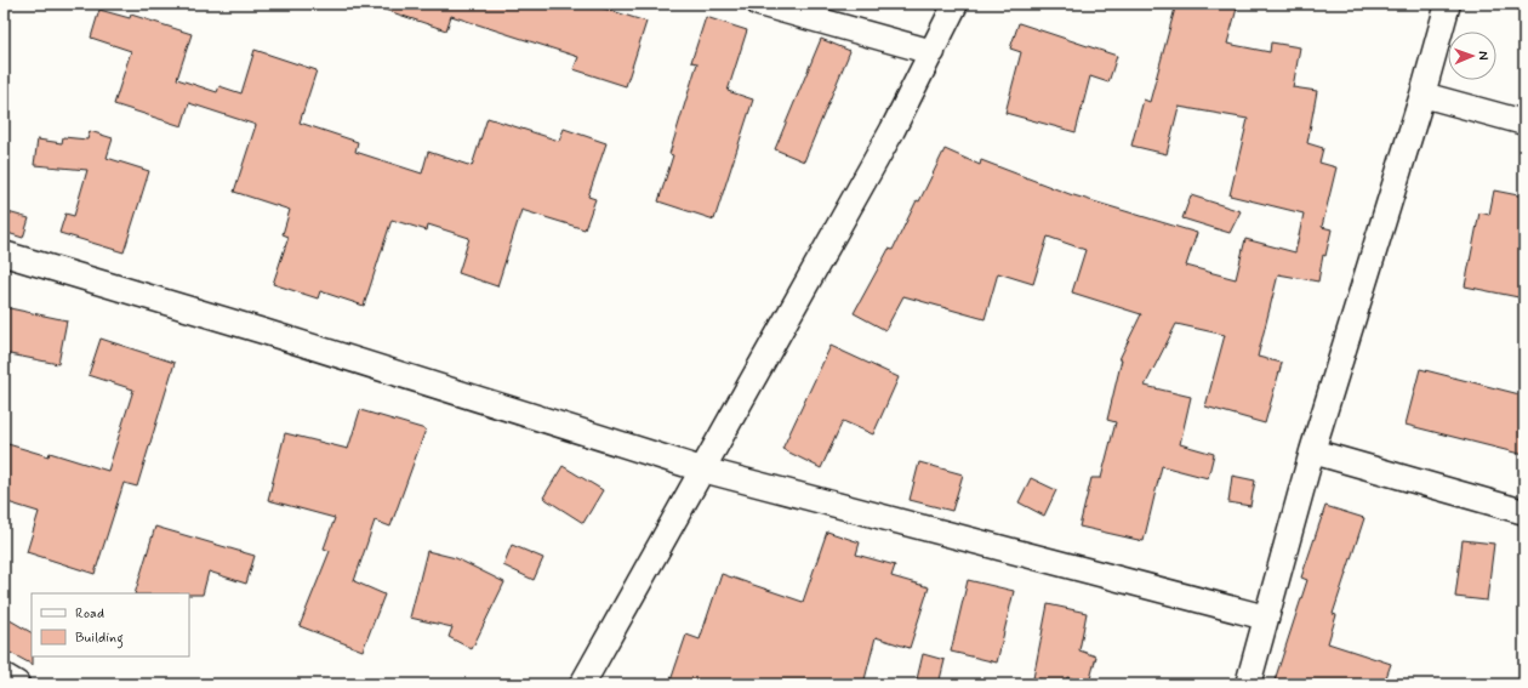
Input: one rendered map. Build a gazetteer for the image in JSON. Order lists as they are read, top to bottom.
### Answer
{
  "legend": ["Road", "Building"],
  "north": "right"
}
